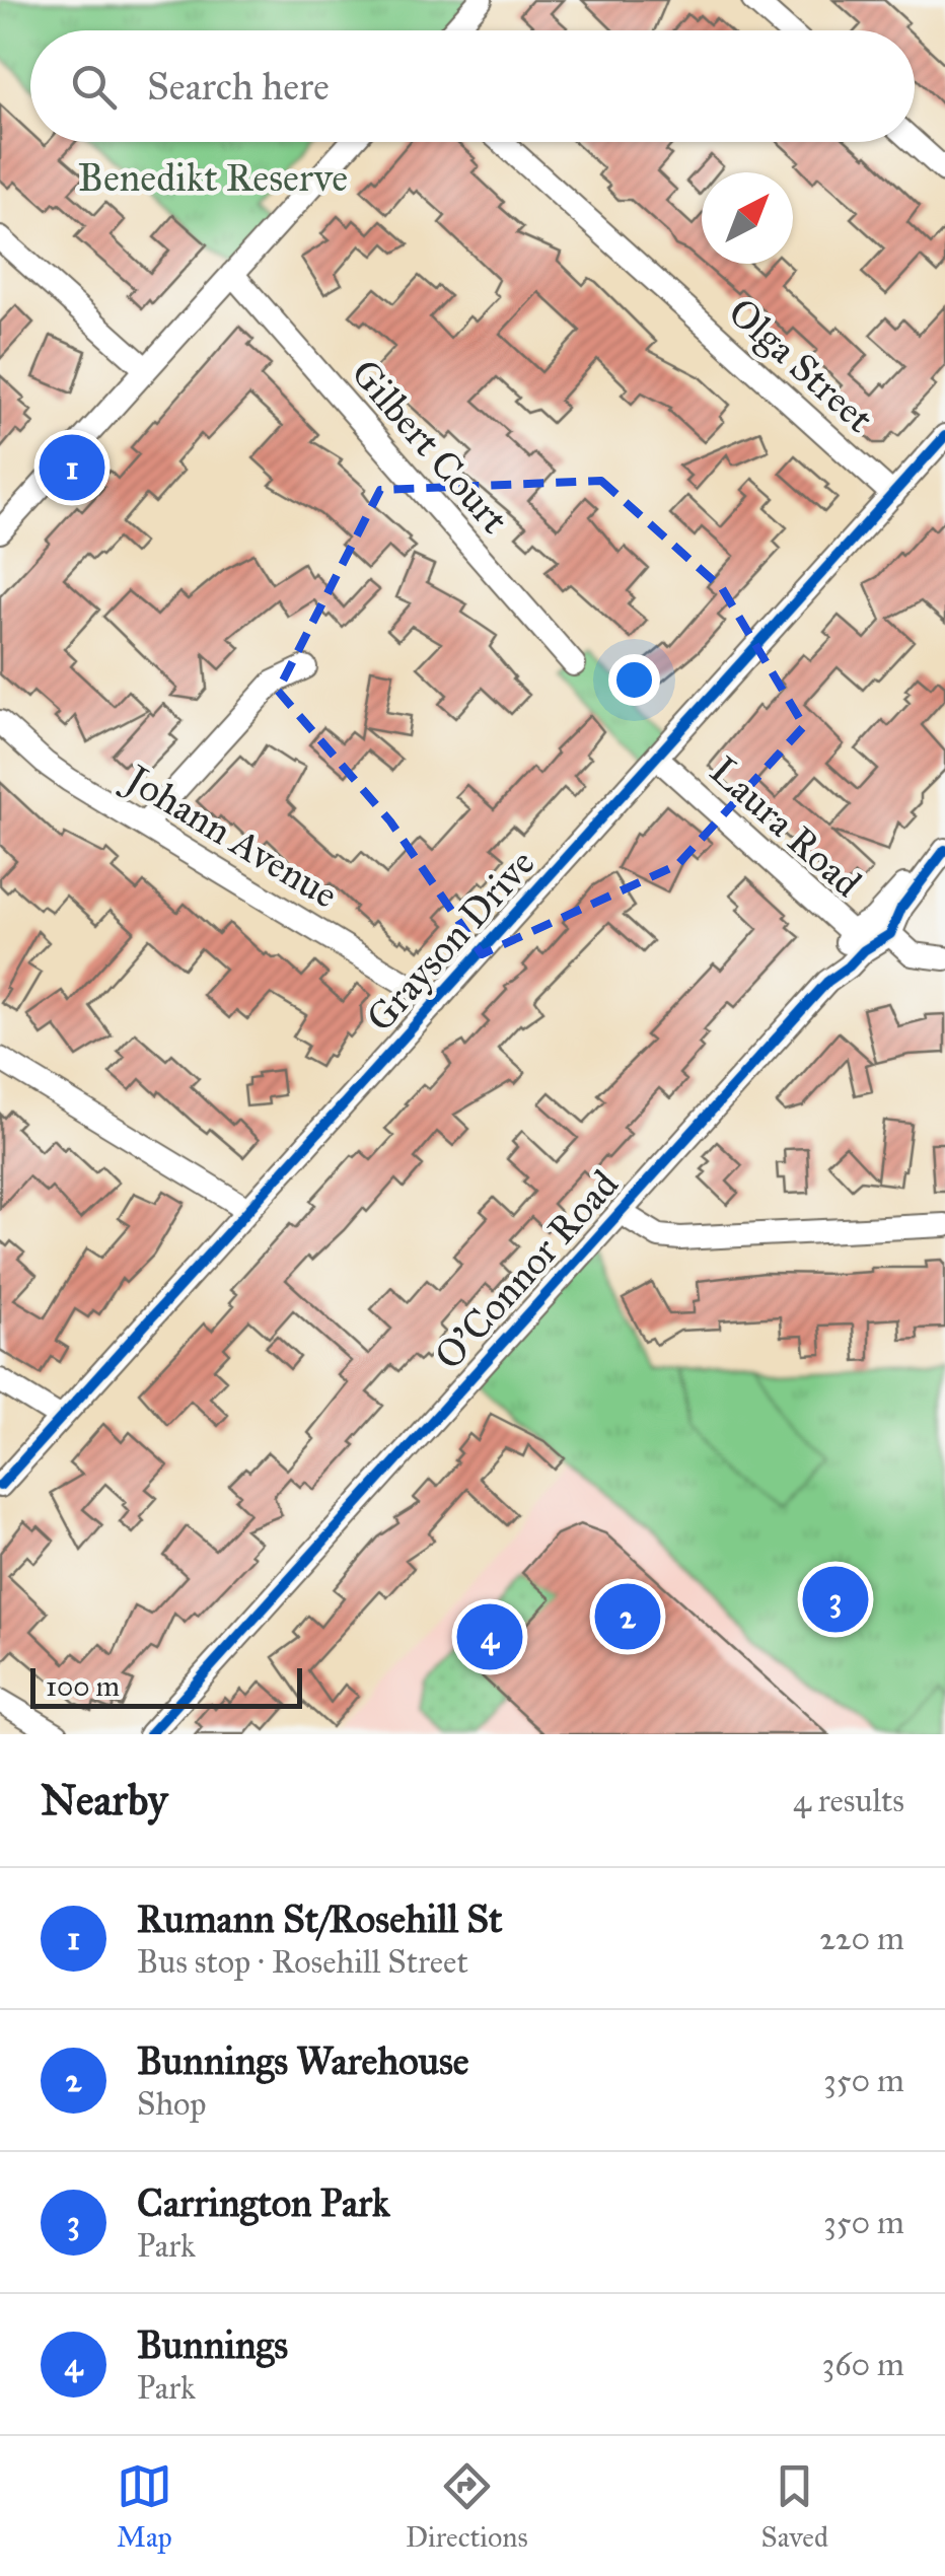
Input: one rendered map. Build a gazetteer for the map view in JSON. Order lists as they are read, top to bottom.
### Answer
{
  "streets": {
    "street": [
      "Olga Street",
      "Gilbert Court",
      "Laura Road",
      "Johann Avenue",
      "Grayson Drive",
      "O'Connor Road"
    ]
  },
  "crossings": [
    ["Olga Street", "Grayson Drive"],
    ["Laura Road", "Grayson Drive"],
    ["Laura Road", "O'Connor Road"],
    ["Johann Avenue", "Grayson Drive"]
  ],
  "parks": ["Benedikt Reserve"],
  "scale_bar": "100 m",
  "north": "top right",
  "page": {
    "search": "Search here",
    "pins": [
      "1",
      "3",
      "2",
      "4"
    ],
    "scale": "100 m",
    "heading": ["Nearby", "4 results"],
    "list": [
      {
        "mark": "1",
        "name": "Rumann St/Rosehill St",
        "note": "Bus stop · Rosehill Street",
        "value": "220 m"
      },
      {
        "mark": "2",
        "name": "Bunnings Warehouse",
        "note": "Shop",
        "value": "350 m"
      },
      {
        "mark": "3",
        "name": "Carrington Park",
        "note": "Park",
        "value": "350 m"
      },
      {
        "mark": "4",
        "name": "Bunnings",
        "note": "Park",
        "value": "360 m"
      }
    ],
    "nav": ["Map", "Directions", "Saved"]
  }
}
